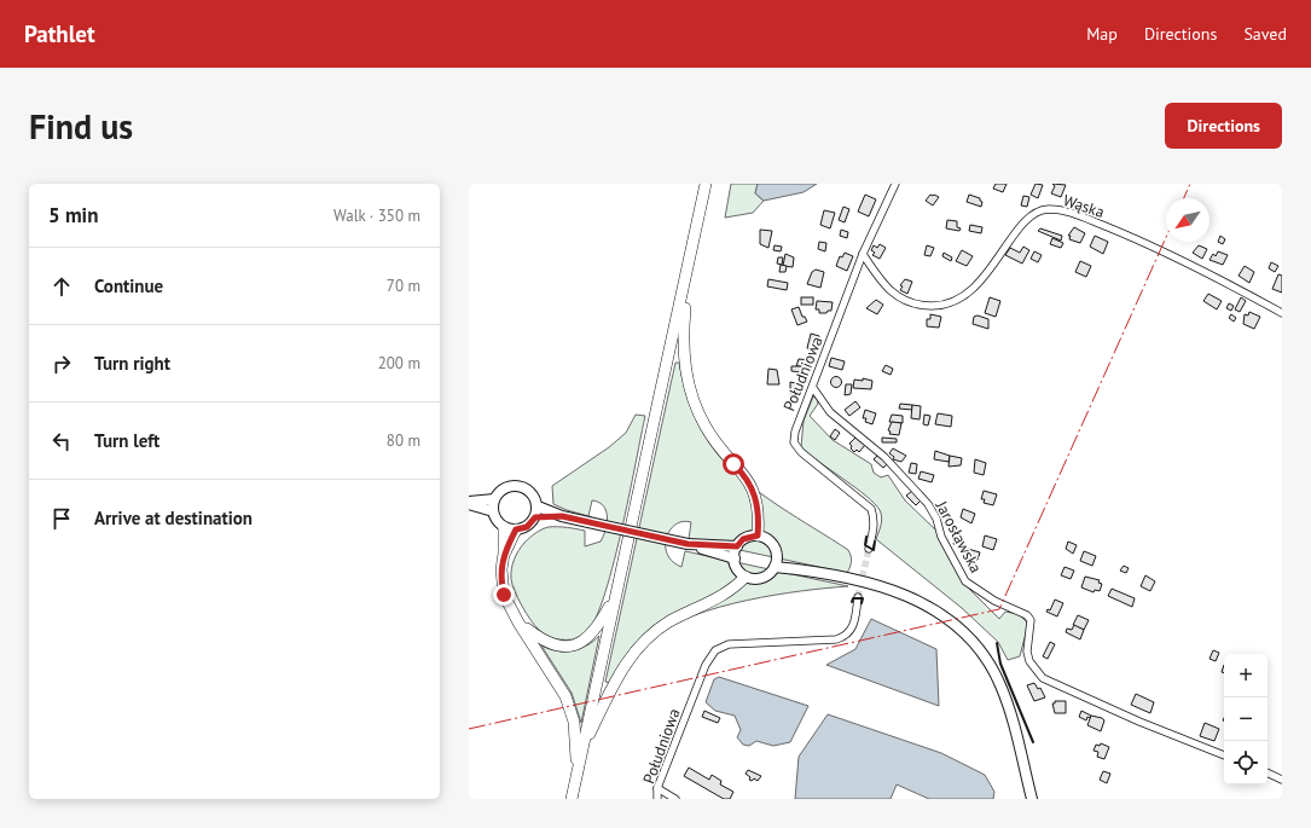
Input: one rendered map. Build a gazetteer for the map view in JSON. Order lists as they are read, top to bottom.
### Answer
{
  "streets": {
    "street": ["Wąska", "Południowa", "Jarosławska"]
  },
  "crossings": [
    ["Wąska", "Południowa"],
    ["Południowa", "Jarosławska"]
  ],
  "north": "bottom left",
  "page": {
    "header": "Pathlet",
    "nav": ["Map", "Directions", "Saved"],
    "buttons": "Directions",
    "title": "Find us",
    "heading": ["5 min", "Walk · 350 m"],
    "list": [
      ["Continue", "70 m"],
      ["Turn right", "200 m"],
      ["Turn left", "80 m"],
      "Arrive at destination"
    ],
    "map_buttons": ["+", "−"]
  }
}
